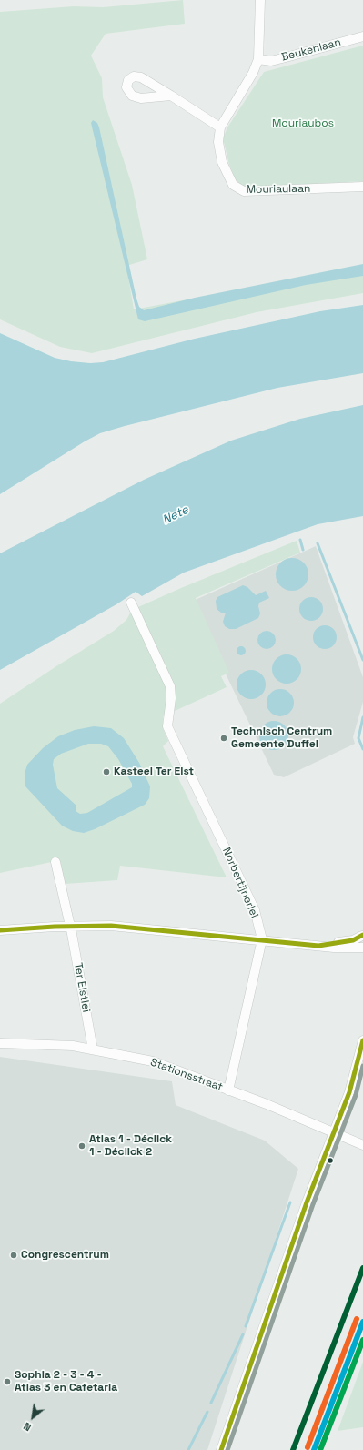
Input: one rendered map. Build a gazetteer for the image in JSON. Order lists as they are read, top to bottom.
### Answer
{
  "streets": {
    "street": [
      "Beukenlaan",
      "Mouriaulaan",
      "Norbertijnerlei",
      "Ter Elstlei",
      "Stationsstraat"
    ]
  },
  "crossings": [
    ["Beukenlaan", "Mouriaulaan"],
    ["Norbertijnerlei", "Stationsstraat"],
    ["Ter Elstlei", "Stationsstraat"]
  ],
  "water": ["Nete"],
  "parks": ["Mouriaubos"],
  "places": [
    "Technisch Centrum Gemeente Duffel",
    "Kasteel Ter Elst",
    "Atlas 1 - Déclick 1 - Déclick 2",
    "Congrescentrum",
    "Sophia 2 - 3 - 4 - Atlas 3 en Cafetaria"
  ],
  "north": "bottom left"
}
